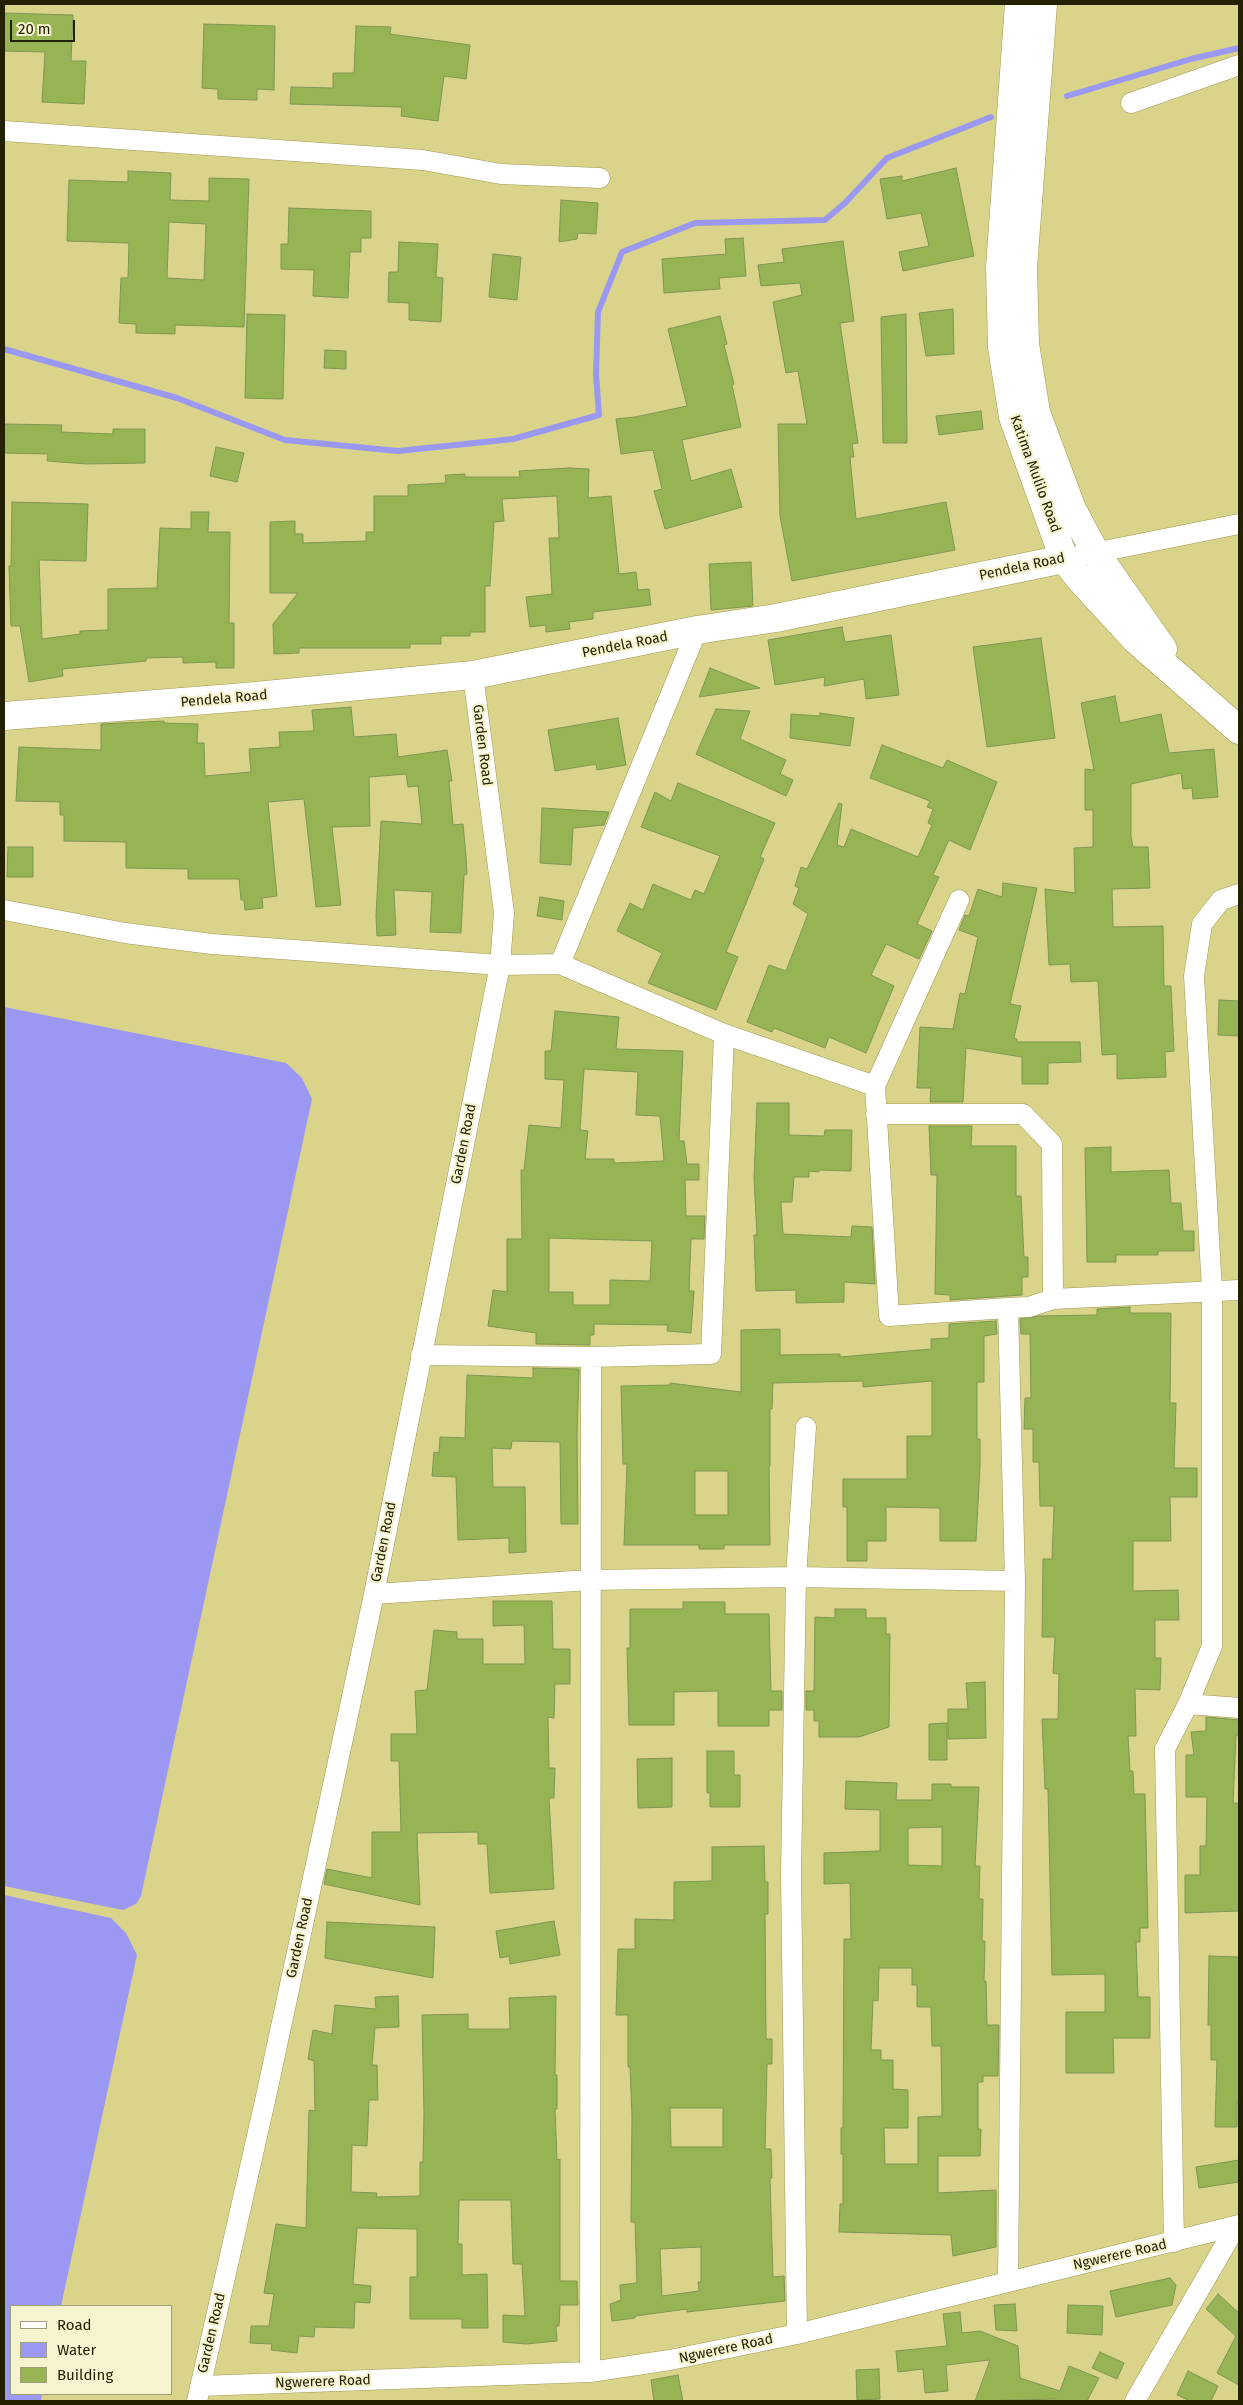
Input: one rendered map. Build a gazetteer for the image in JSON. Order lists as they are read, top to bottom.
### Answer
{
  "streets": {
    "main road": ["Katima Mulilo Road", "Pendela Road"],
    "street": ["Garden Road", "Ngwerere Road"]
  },
  "crossings": [
    ["Katima Mulilo Road", "Pendela Road"],
    ["Pendela Road", "Garden Road"],
    ["Garden Road", "Ngwerere Road"]
  ],
  "legend": ["Road", "Water", "Building"],
  "scale_bar": "20 m"
}
